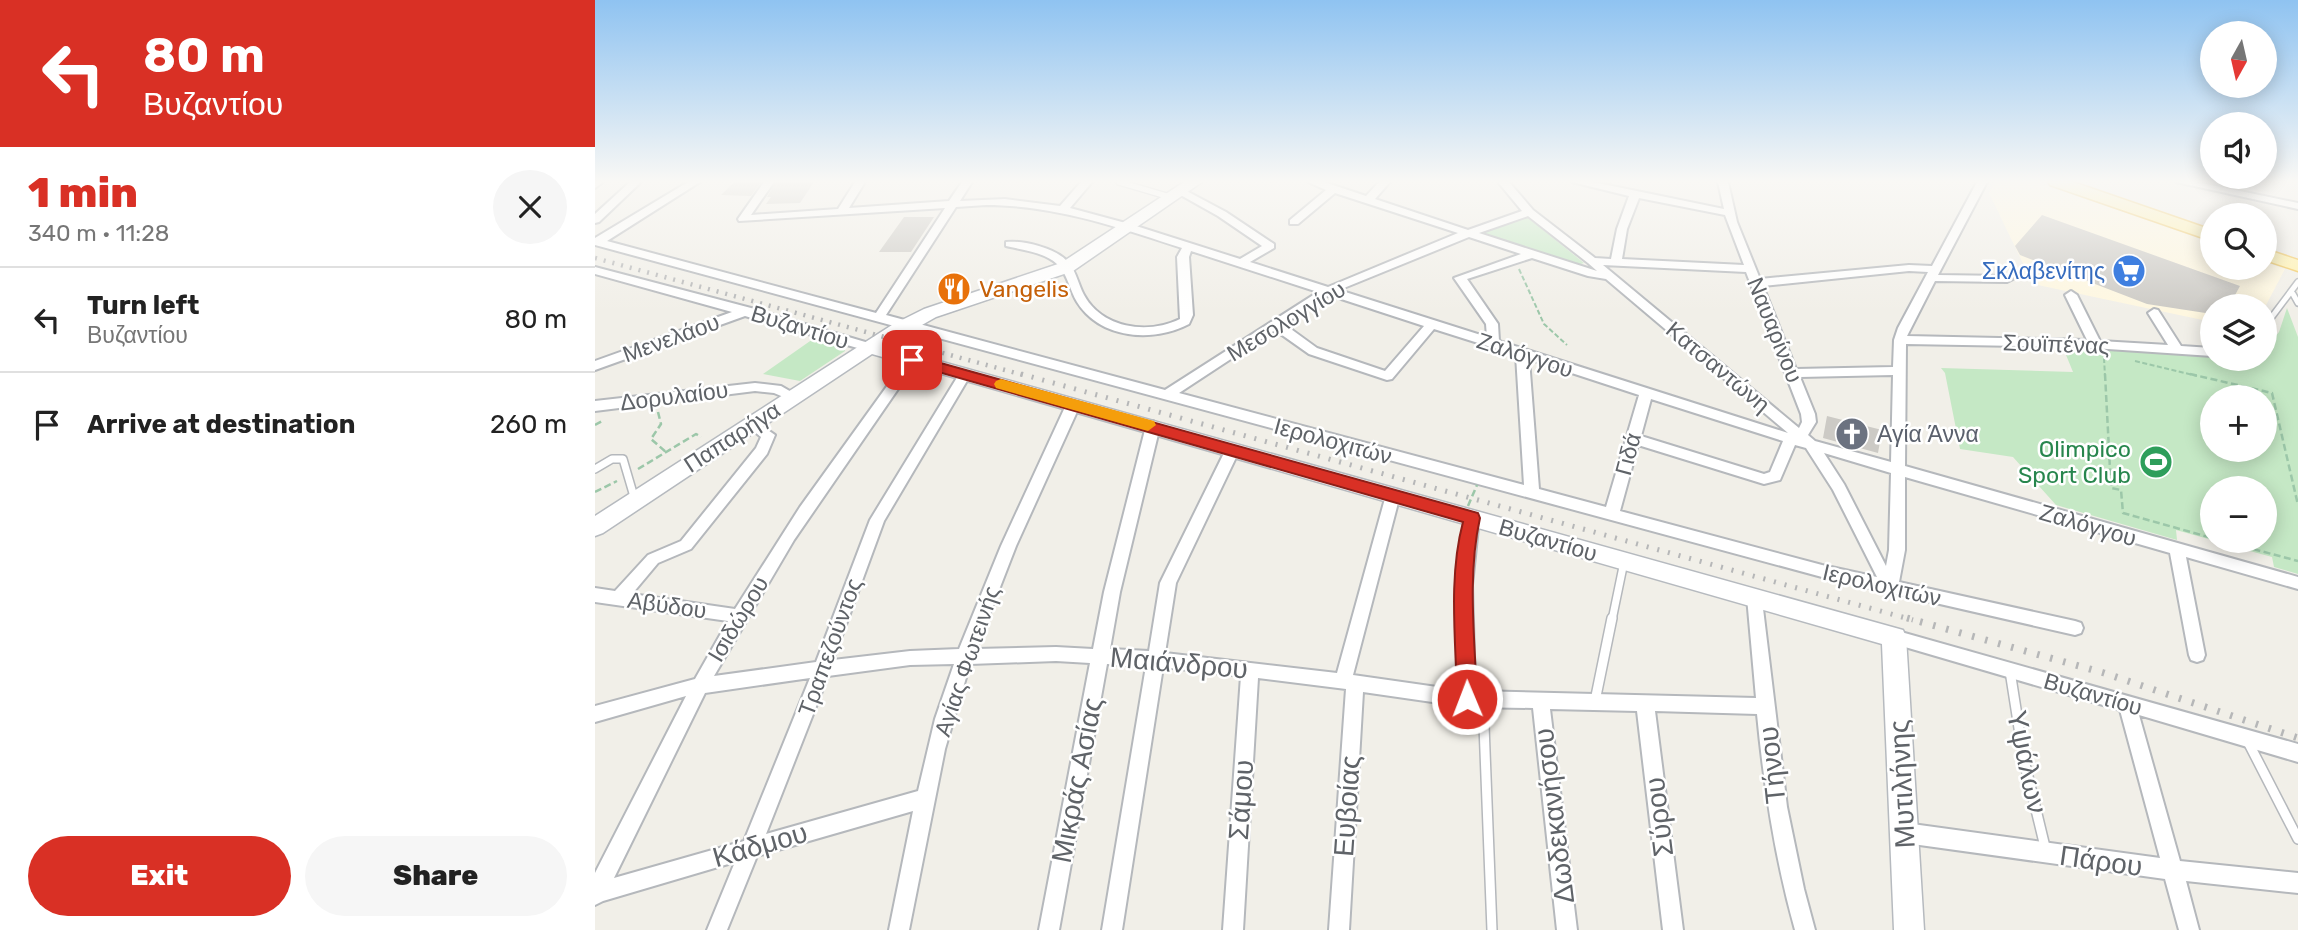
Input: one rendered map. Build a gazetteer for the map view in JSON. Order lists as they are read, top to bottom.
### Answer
{
  "streets": {
    "street": [
      "Μεσολογγίου",
      "Βυζαντίου",
      "Ναυαρίνου",
      "Μενελάου",
      "Σουϊπένας",
      "Ζαλόγγου",
      "Κατσαντώνη",
      "Δορυλαίου",
      "Παπαρήγα",
      "Ιερολοχιτών",
      "Γιδά",
      "Αβύδου",
      "Ισιδώρου",
      "Τραπεζούντος",
      "Αγίας Φωτεινής",
      "Μαιάνδρου",
      "Τήνου",
      "Μικράς Ασίας",
      "Μυτιλήνης",
      "Σάμου",
      "Ευβοίας",
      "Δωδεκανήσου",
      "Σύρου",
      "Κάδμου",
      "Πάρου"
    ],
    "lane": ["Υψάλων"]
  },
  "crossings": [
    ["Μεσολογγίου", "Ζαλόγγου"],
    ["Μεσολογγίου", "Ιερολοχιτών"],
    ["Βυζαντίου", "Μενελάου"],
    ["Βυζαντίου", "Παπαρήγα"],
    ["Βυζαντίου", "Ισιδώρου"],
    ["Βυζαντίου", "Τραπεζούντος"],
    ["Βυζαντίου", "Αγίας Φωτεινής"],
    ["Βυζαντίου", "Υψάλων"],
    ["Βυζαντίου", "Τήνου"],
    ["Βυζαντίου", "Μικράς Ασίας"],
    ["Βυζαντίου", "Μυτιλήνης"],
    ["Βυζαντίου", "Ευβοίας"],
    ["Ναυαρίνου", "Ζαλόγγου"],
    ["Ναυαρίνου", "Κατσαντώνη"],
    ["Ναυαρίνου", "Γιδά"],
    ["Ζαλόγγου", "Κατσαντώνη"],
    ["Ζαλόγγου", "Παπαρήγα"],
    ["Ζαλόγγου", "Γιδά"],
    ["Κατσαντώνη", "Ιερολοχιτών"],
    ["Δορυλαίου", "Παπαρήγα"],
    ["Παπαρήγα", "Ιερολοχιτών"],
    ["Ιερολοχιτών", "Γιδά"],
    ["Αβύδου", "Ισιδώρου"],
    ["Ισιδώρου", "Μαιάνδρου"],
    ["Ισιδώρου", "Κάδμου"],
    ["Τραπεζούντος", "Μαιάνδρου"],
    ["Τραπεζούντος", "Κάδμου"],
    ["Αγίας Φωτεινής", "Μαιάνδρου"],
    ["Αγίας Φωτεινής", "Κάδμου"],
    ["Μαιάνδρου", "Τήνου"],
    ["Μαιάνδρου", "Μικράς Ασίας"],
    ["Μαιάνδρου", "Σάμου"],
    ["Μαιάνδρου", "Ευβοίας"],
    ["Μαιάνδρου", "Δωδεκανήσου"],
    ["Μαιάνδρου", "Σύρου"],
    ["Υψάλων", "Πάρου"],
    ["Μυτιλήνης", "Πάρου"]
  ],
  "places": {
    "supermarket": ["Σκλαβενίτης"],
    "restaurant": ["Vangelis"],
    "church": ["Αγία Άννα"],
    "sports": ["Olimpico Sport Club"]
  },
  "north": "bottom",
  "page": {
    "turn": ["80 m", "Βυζαντίου"],
    "map_buttons": ["+", "−"],
    "heading": ["1 min", "340 m · 11:28"],
    "list": [
      {
        "name": "Turn left",
        "note": "Βυζαντίου",
        "value": "80 m"
      },
      {
        "name": "Arrive at destination",
        "value": "260 m"
      }
    ],
    "buttons": ["Exit", "Share"]
  }
}
